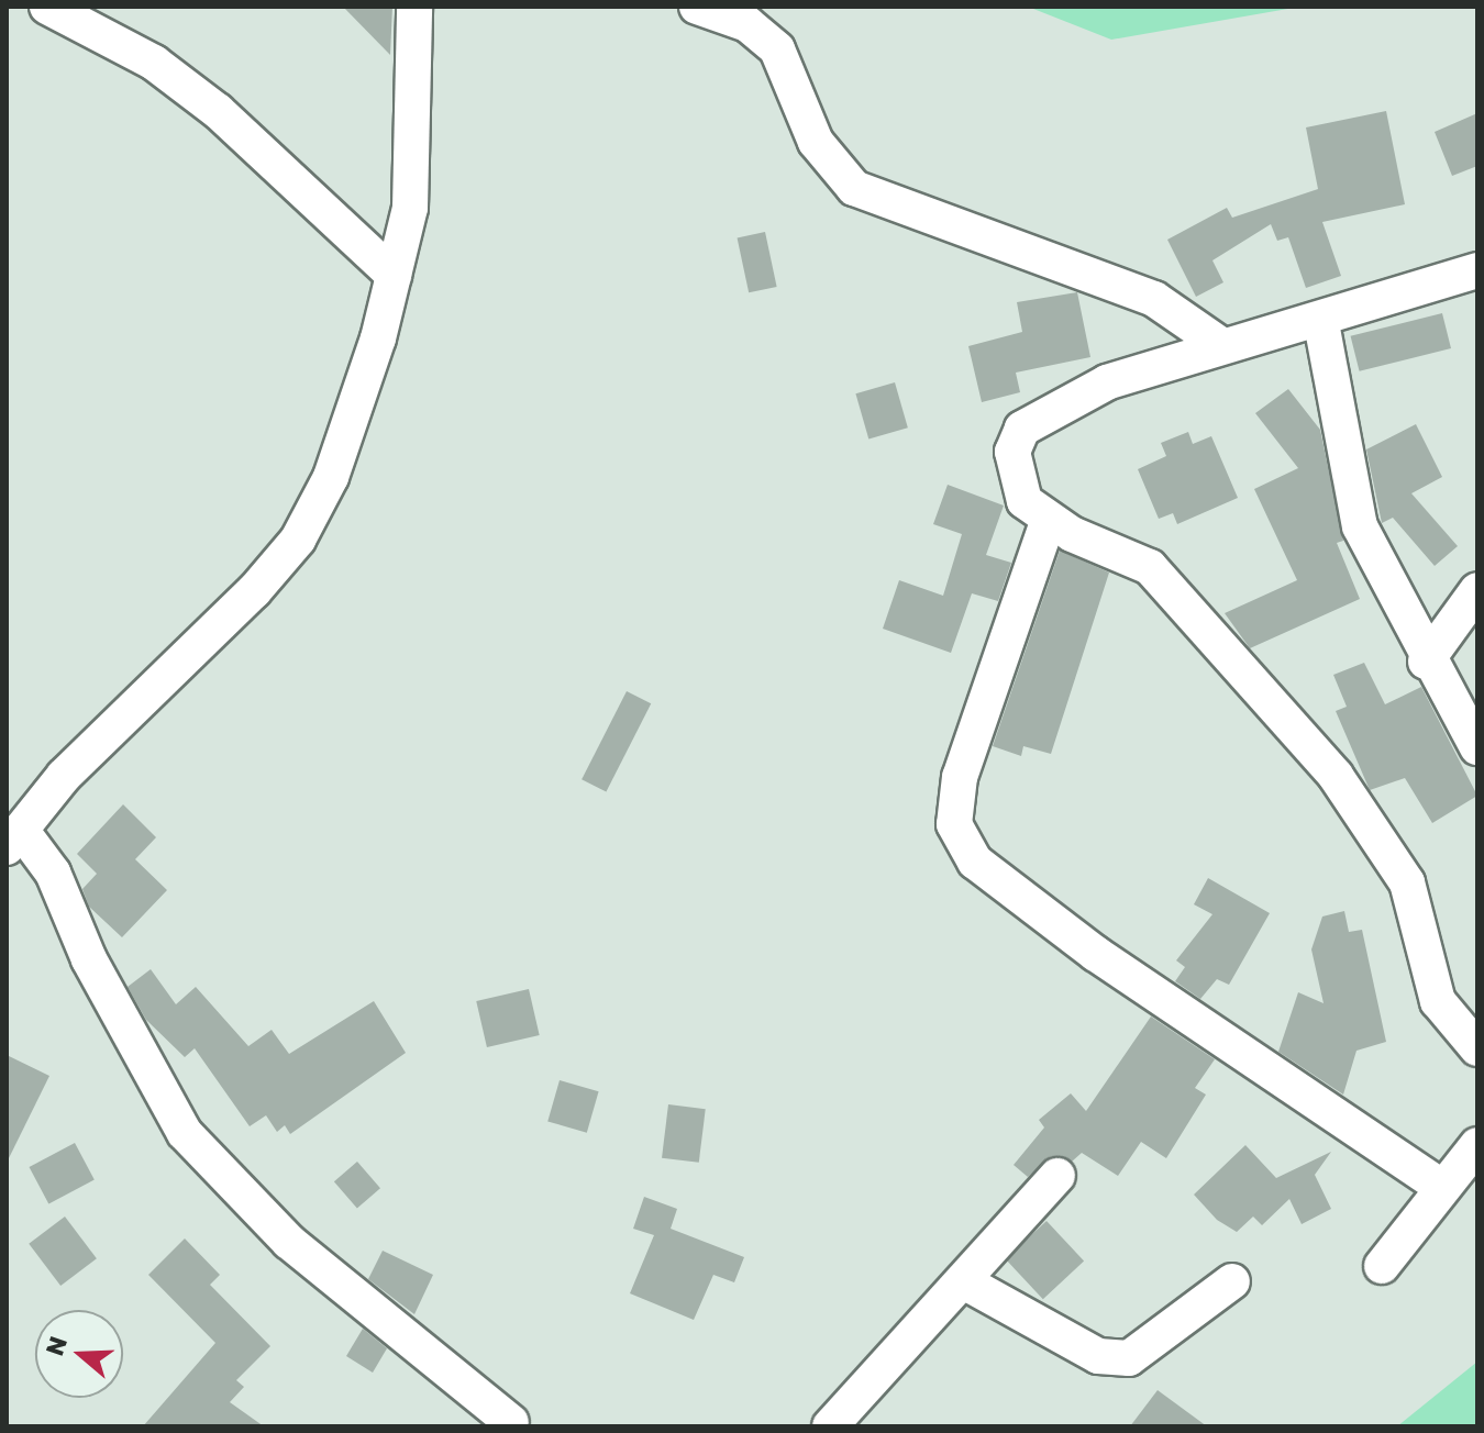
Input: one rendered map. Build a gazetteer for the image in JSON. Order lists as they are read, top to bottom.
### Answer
{
  "north": "left"
}
